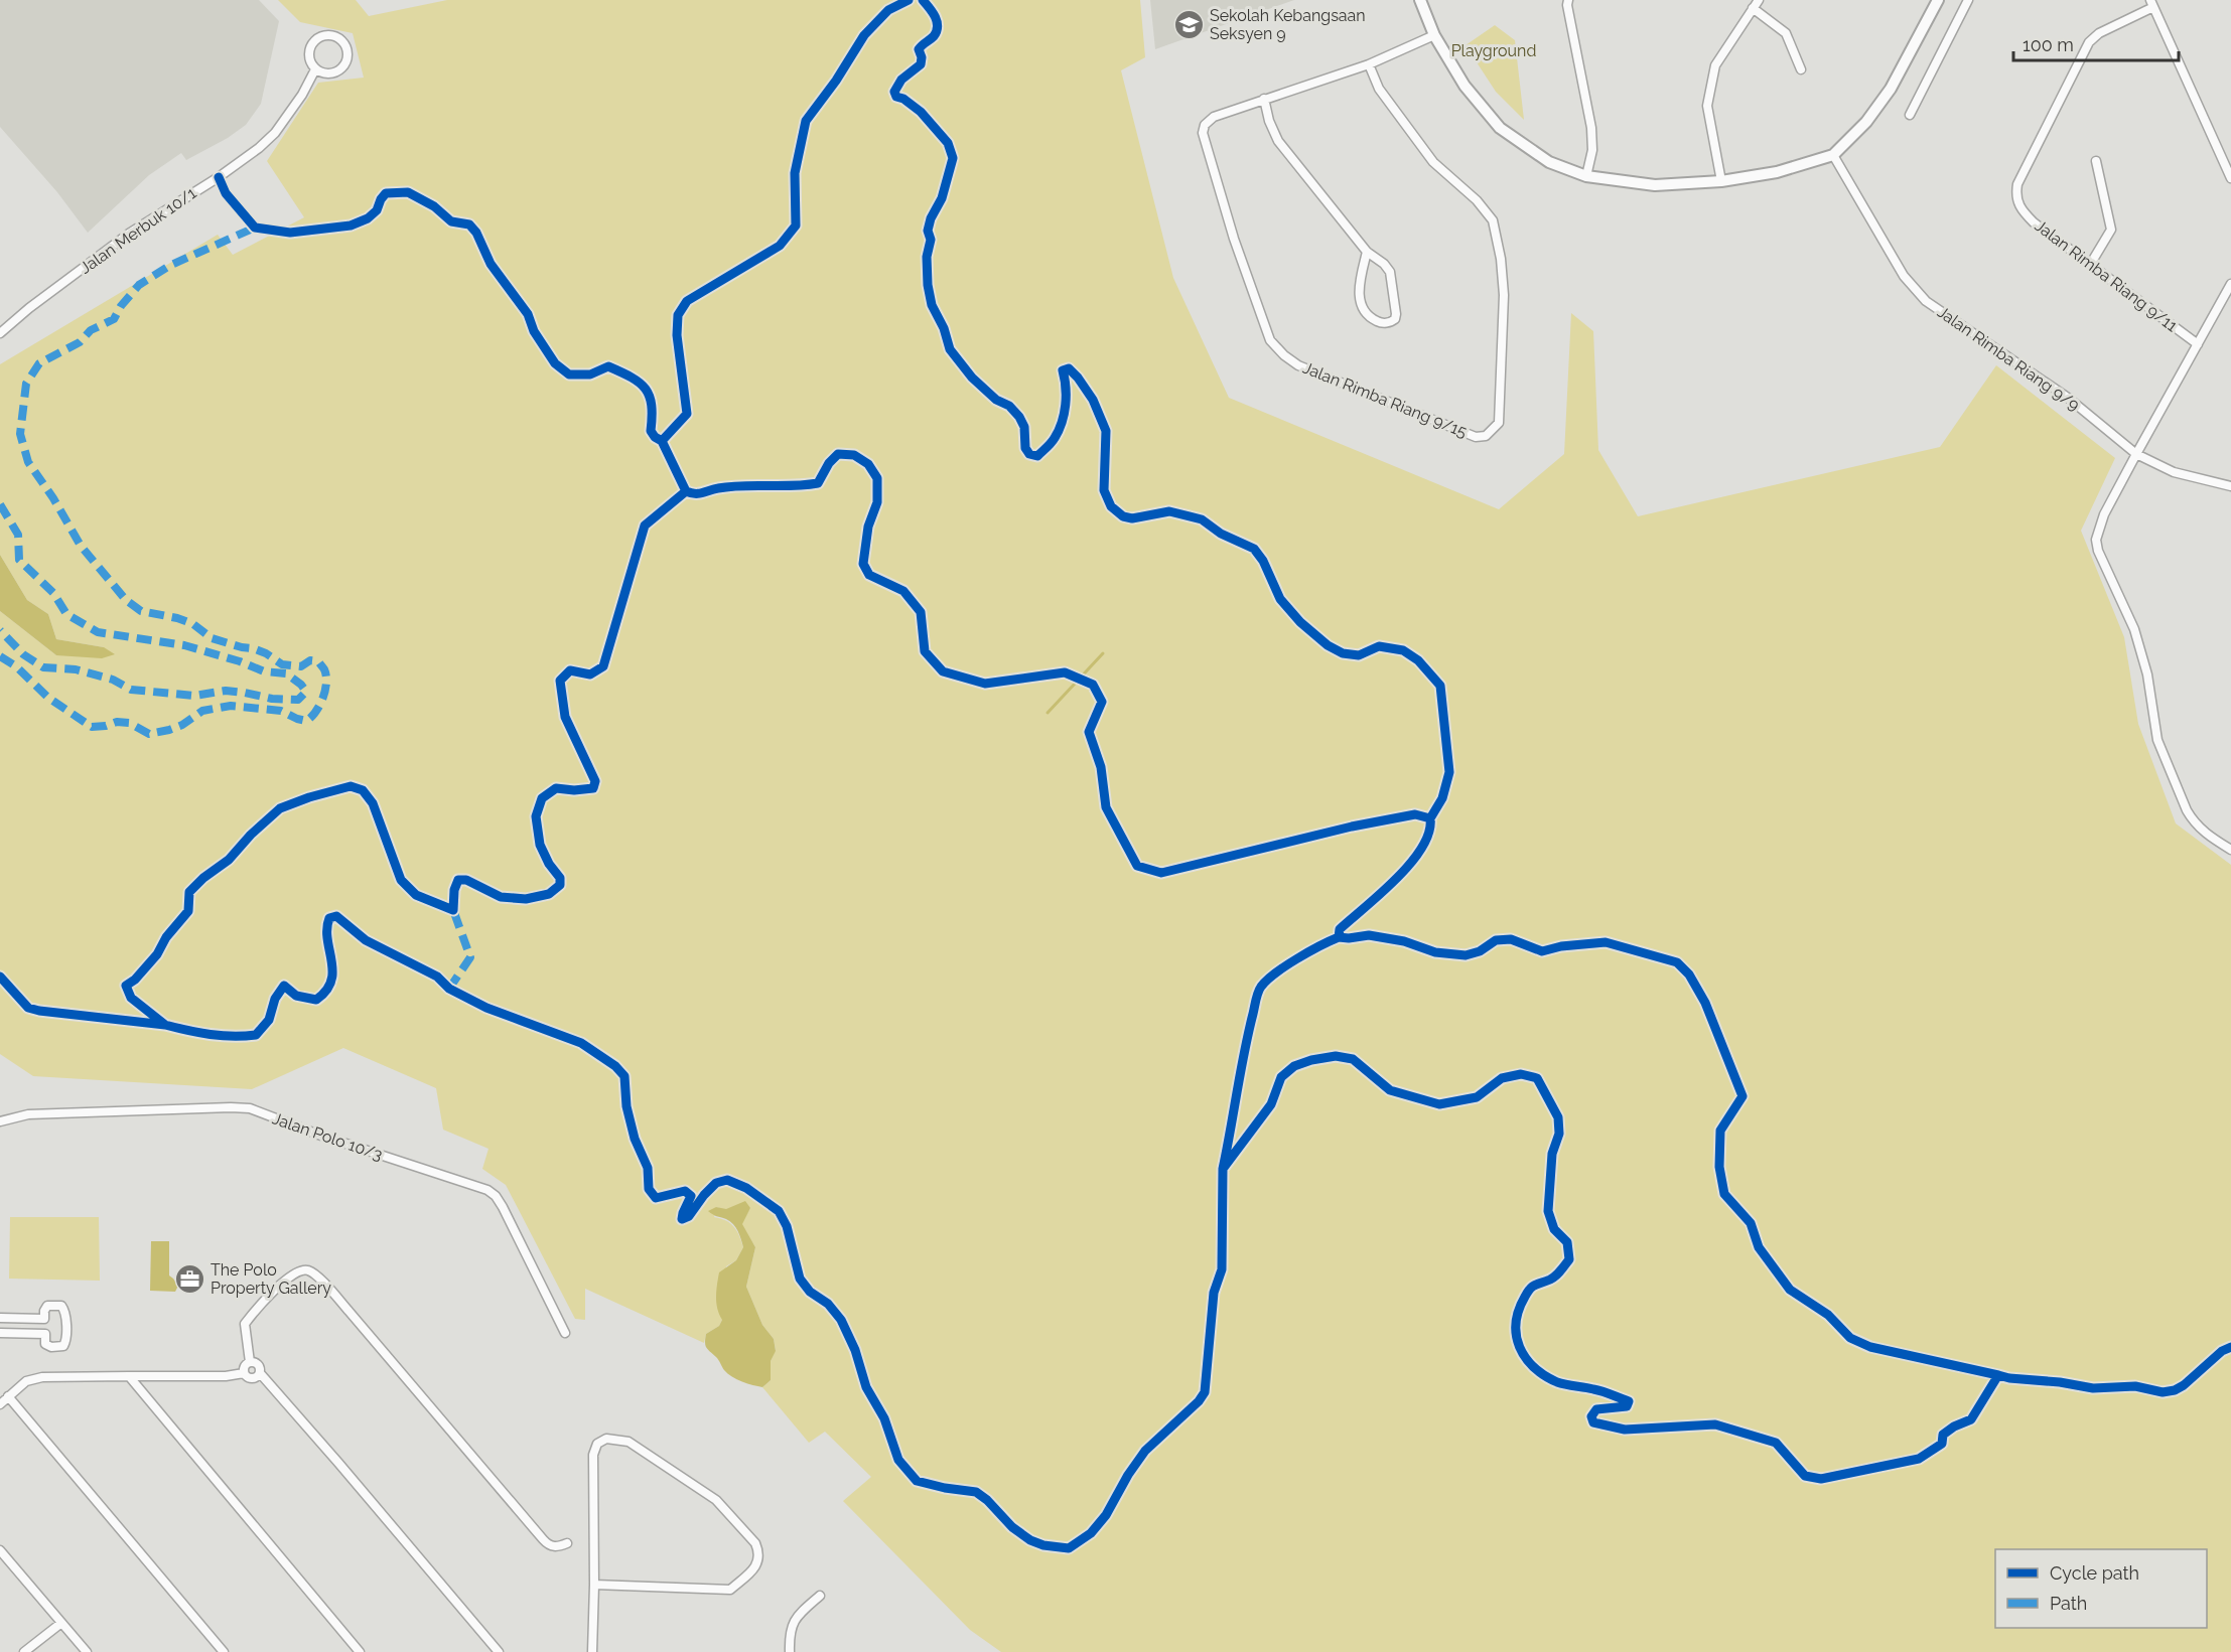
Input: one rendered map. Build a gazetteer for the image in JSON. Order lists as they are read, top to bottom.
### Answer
{
  "streets": {
    "street": [
      "Jalan Merbuk 10/1",
      "Jalan Rimba Riang 9/11",
      "Jalan Rimba Riang 9/9",
      "Jalan Rimba Riang 9/15",
      "Jalan Polo 10/3"
    ]
  },
  "parks": ["Playground"],
  "places": {
    "school or university": ["Sekolah Kebangsaan Seksyen 9"],
    "office": ["The Polo Property Gallery"]
  },
  "legend": ["Cycle path", "Path"],
  "scale_bar": "100 m"
}
